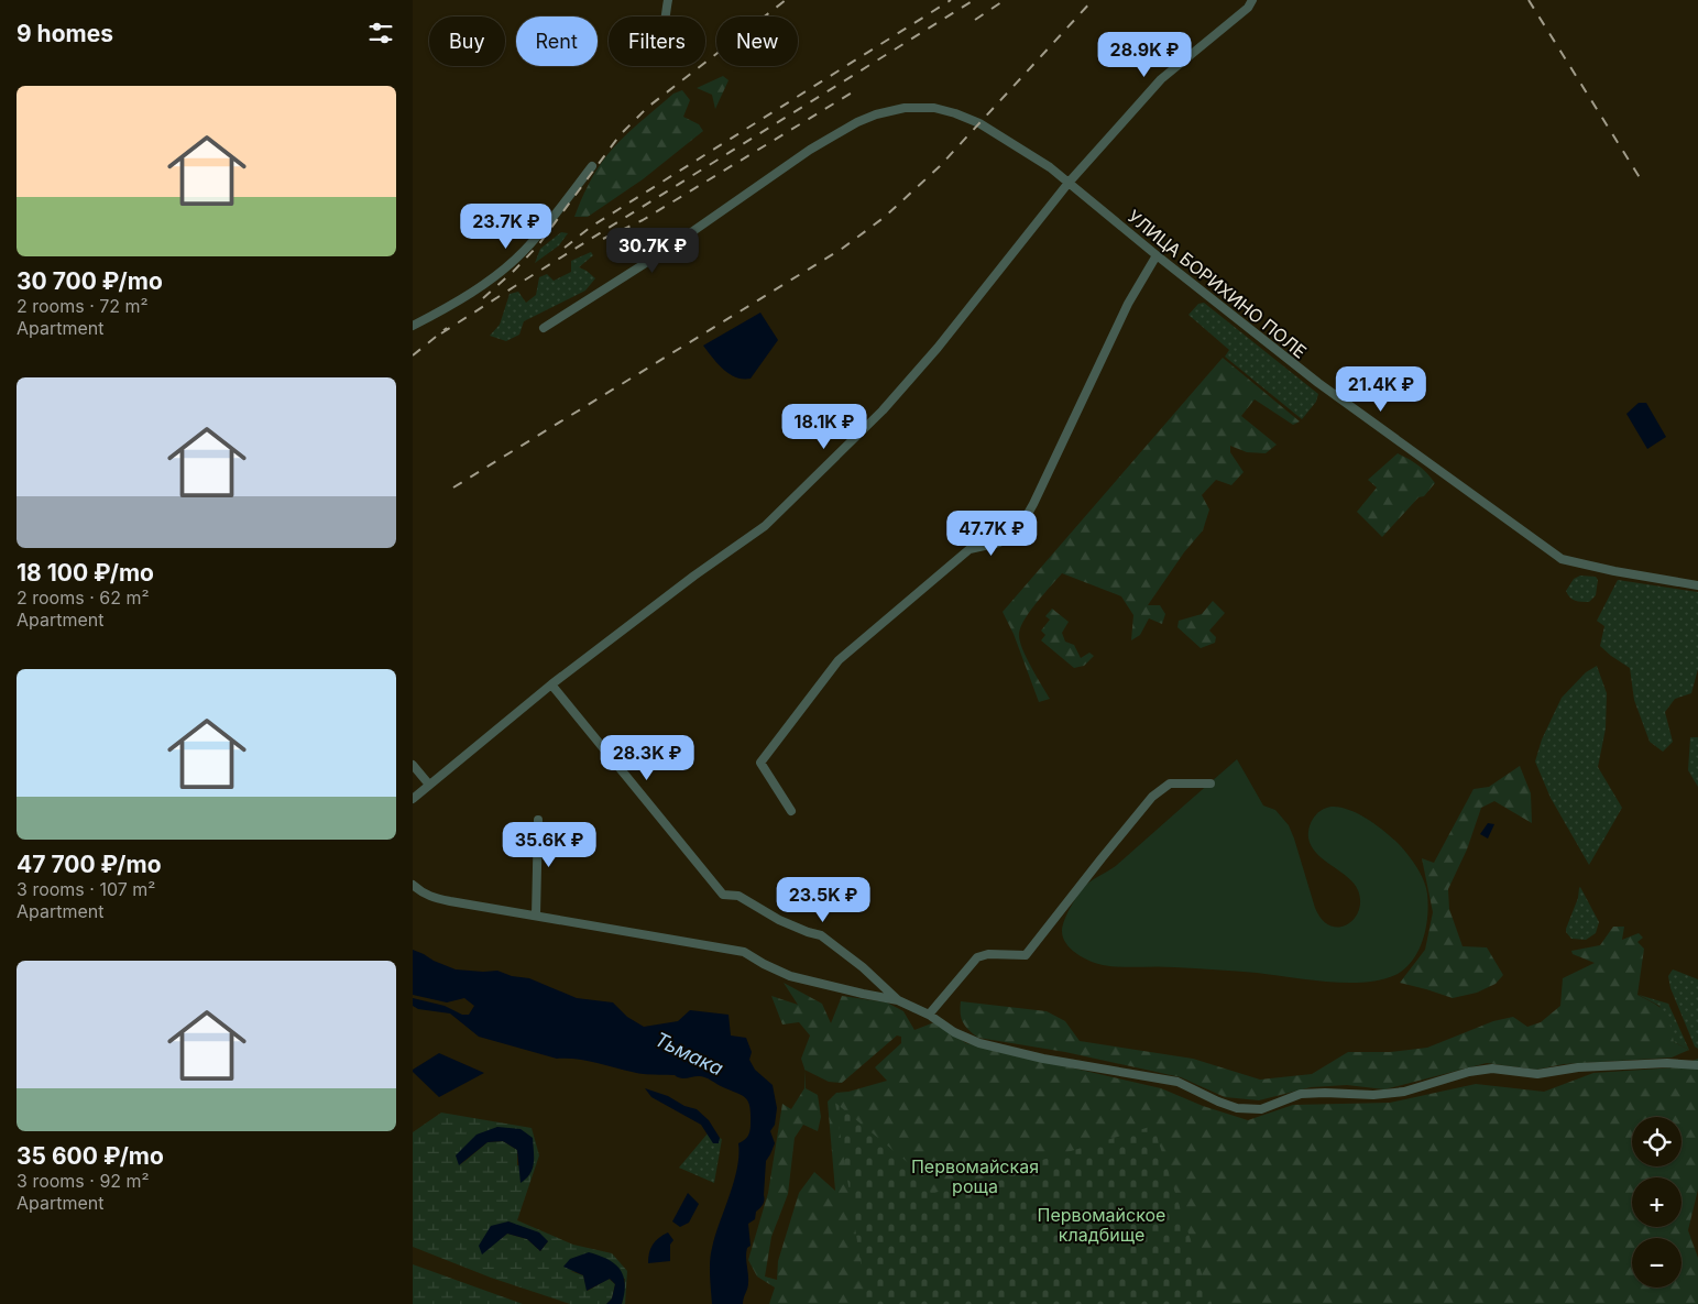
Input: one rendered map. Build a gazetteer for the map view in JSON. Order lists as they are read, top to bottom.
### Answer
{
  "streets": {
    "street": ["УЛИЦА БОРИХИНО ПОЛЕ"]
  },
  "water": ["Тьмака"],
  "parks": ["Первомайская роща", "Первомайское кладбище"],
  "page": {
    "heading": "9 homes",
    "chip": [
      "Buy",
      "Rent",
      "Filters",
      "New"
    ],
    "price": [
      "28.9K ₽",
      "23.7K ₽",
      "30.7K ₽",
      "21.4K ₽",
      "18.1K ₽",
      "47.7K ₽",
      "28.3K ₽",
      "35.6K ₽",
      "23.5K ₽"
    ],
    "list": [
      {
        "name": "30 700 ₽/mo",
        "note": "2 rooms · 72 m² · Apartment"
      },
      {
        "name": "18 100 ₽/mo",
        "note": "2 rooms · 62 m² · Apartment"
      },
      {
        "name": "47 700 ₽/mo",
        "note": "3 rooms · 107 m² · Apartment"
      },
      {
        "name": "35 600 ₽/mo",
        "note": "3 rooms · 92 m² · Apartment"
      }
    ],
    "map_buttons": ["+", "−"]
  }
}
